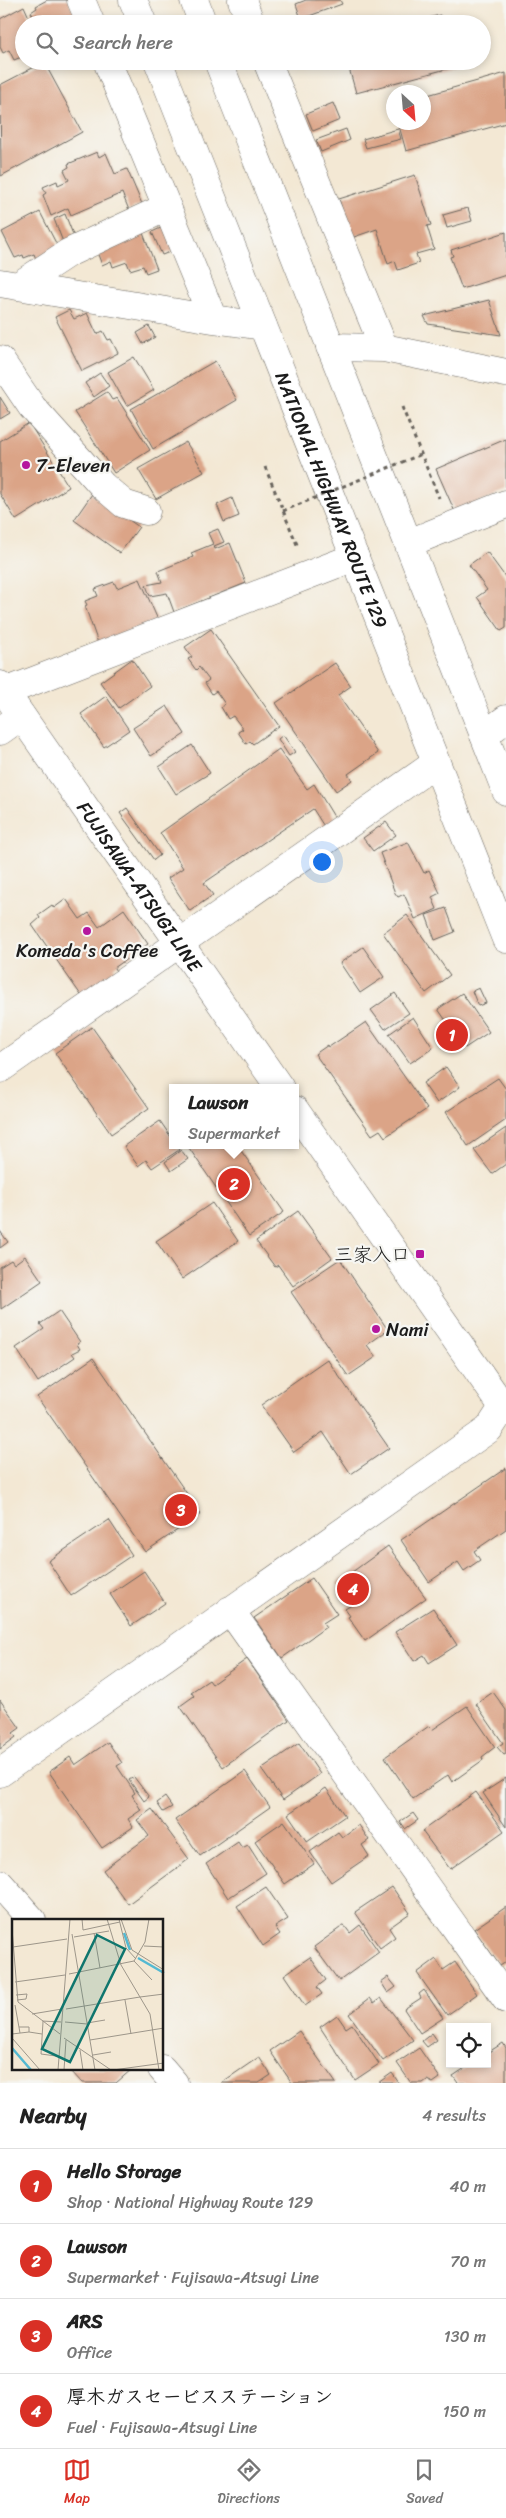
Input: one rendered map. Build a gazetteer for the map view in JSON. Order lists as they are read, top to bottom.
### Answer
{
  "streets": {
    "main road": ["NATIONAL HIGHWAY ROUTE 129", "FUJISAWA-ATSUGI LINE"]
  },
  "places": {
    "other": ["7-Eleven", "Komeda's Coffee", "Nami"],
    "transit": ["三家入口"]
  },
  "north": "bottom right",
  "page": {
    "search": "Search here",
    "pins": [
      "1",
      "2",
      "3",
      "4"
    ],
    "popup": ["Lawson", "Supermarket"],
    "heading": ["Nearby", "4 results"],
    "list": [
      {
        "mark": "1",
        "name": "Hello Storage",
        "note": "Shop · National Highway Route 129",
        "value": "40 m"
      },
      {
        "mark": "2",
        "name": "Lawson",
        "note": "Supermarket · Fujisawa-Atsugi Line",
        "value": "70 m"
      },
      {
        "mark": "3",
        "name": "ARS",
        "note": "Office",
        "value": "130 m"
      },
      {
        "mark": "4",
        "name": "厚木ガスセービスステーション",
        "note": "Fuel · Fujisawa-Atsugi Line",
        "value": "150 m"
      }
    ],
    "nav": ["Map", "Directions", "Saved"]
  }
}
